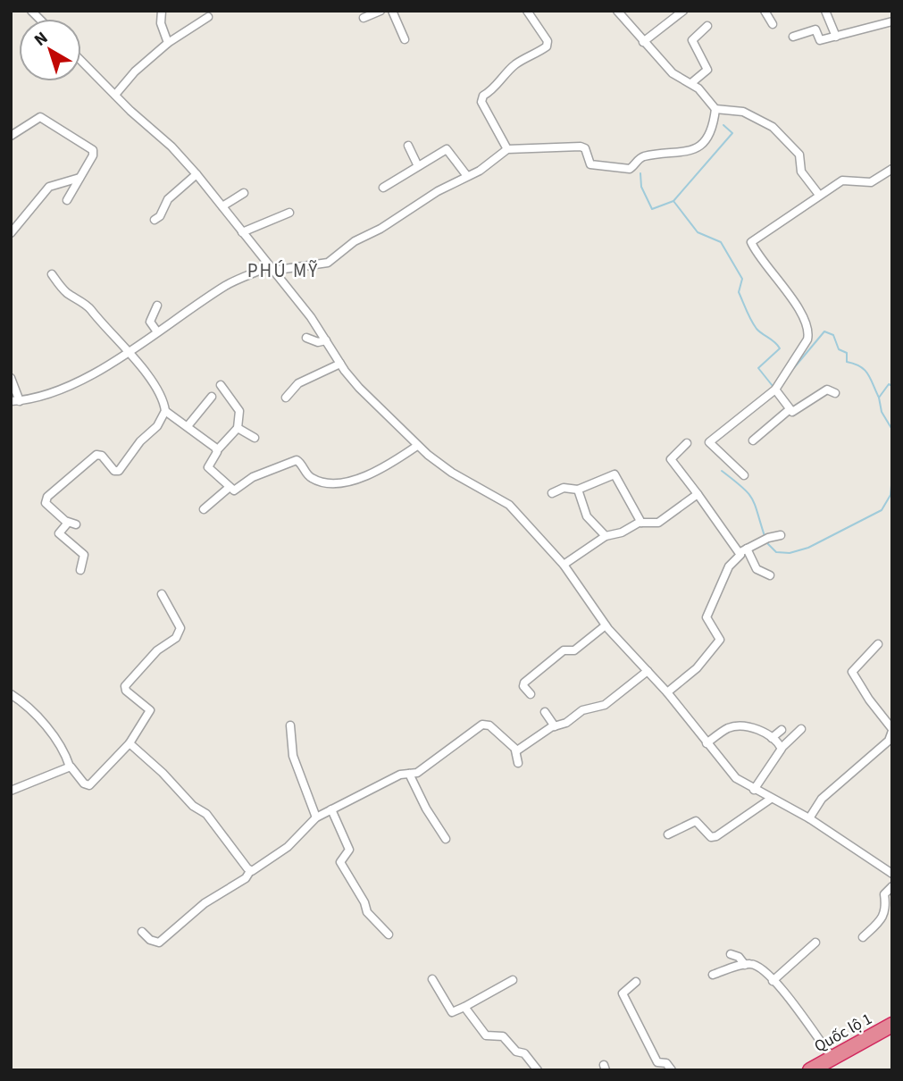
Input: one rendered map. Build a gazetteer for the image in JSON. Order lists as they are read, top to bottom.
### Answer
{
  "streets": {
    "highway": ["Quốc lộ 1"]
  },
  "districts": ["PHÚ MỸ"],
  "north": "top left"
}
